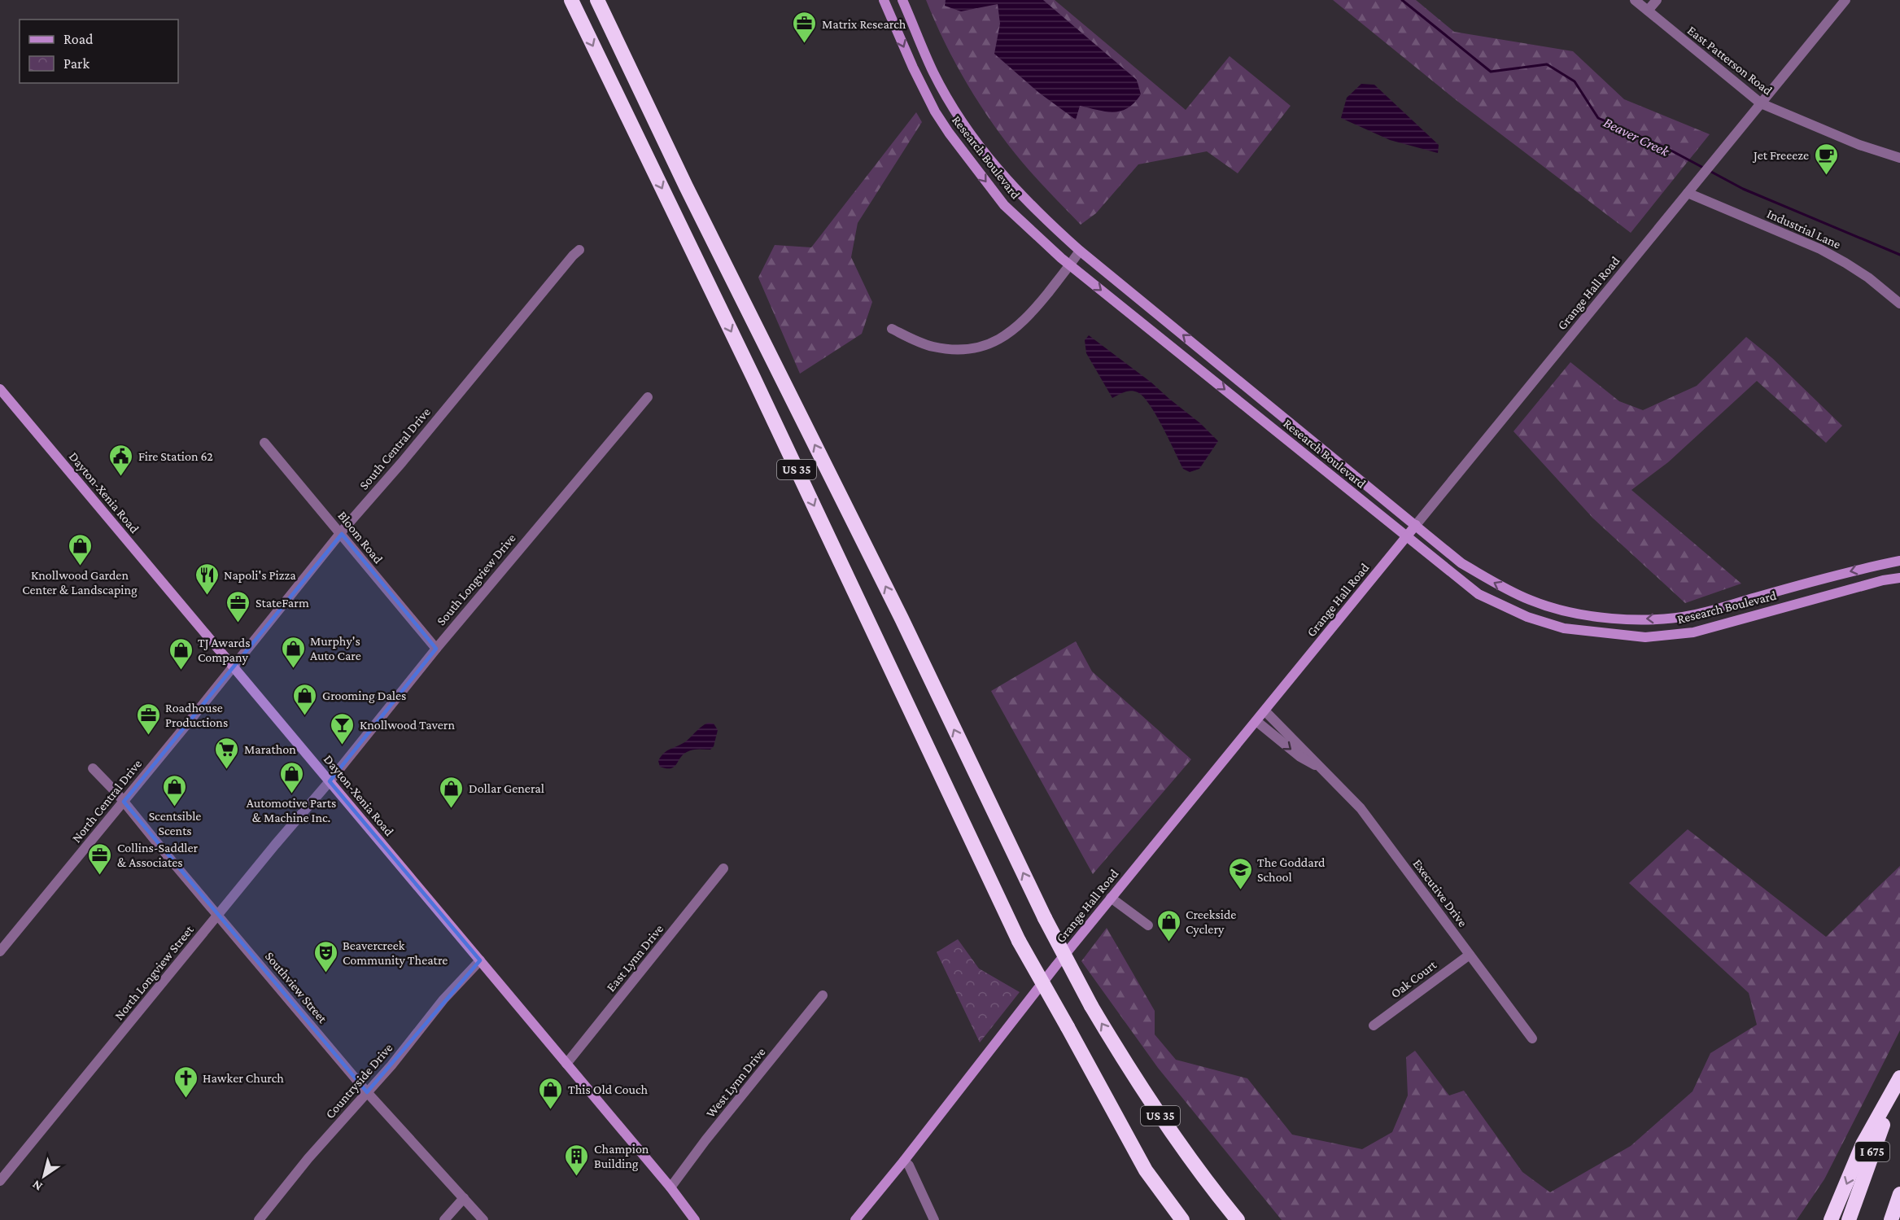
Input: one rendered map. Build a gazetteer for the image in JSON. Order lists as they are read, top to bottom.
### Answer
{
  "streets": {
    "highway": ["US 35", "I 675"],
    "main road": ["Research Boulevard", "Grange Hall Road", "Dayton-Xenia Road"],
    "street": [
      "East Patterson Road",
      "Industrial Lane",
      "South Central Drive",
      "Bloom Road",
      "South Longview Drive",
      "North Central Drive",
      "Executive Drive",
      "East Lynn Drive",
      "North Longview Street",
      "Oak Court",
      "Southview Street",
      "Countryside Drive",
      "West Lynn Drive"
    ]
  },
  "crossings": [
    ["East Patterson Road", "Grange Hall Road"],
    ["Research Boulevard", "Grange Hall Road"],
    ["Industrial Lane", "Grange Hall Road"],
    ["Grange Hall Road", "Executive Drive"],
    ["South Central Drive", "Dayton-Xenia Road"],
    ["South Central Drive", "Bloom Road"],
    ["South Central Drive", "North Central Drive"],
    ["Dayton-Xenia Road", "South Longview Drive"],
    ["Dayton-Xenia Road", "North Central Drive"],
    ["Dayton-Xenia Road", "East Lynn Drive"],
    ["Dayton-Xenia Road", "North Longview Street"],
    ["Dayton-Xenia Road", "Countryside Drive"],
    ["Dayton-Xenia Road", "West Lynn Drive"],
    ["Bloom Road", "South Longview Drive"],
    ["South Longview Drive", "North Longview Street"],
    ["North Central Drive", "Southview Street"],
    ["Executive Drive", "Oak Court"],
    ["North Longview Street", "Southview Street"],
    ["Southview Street", "Countryside Drive"]
  ],
  "water": ["Beaver Creek"],
  "places": {
    "office": [
      "Matrix Research",
      "StateFarm",
      "Roadhouse Productions",
      "Collins-Saddler & Associates"
    ],
    "cafe": ["Jet Freeeze"],
    "public building": ["Fire Station 62"],
    "shop": [
      "Knollwood Garden Center & Landscaping",
      "Murphy's Auto Care",
      "TJ Awards Company",
      "Grooming Dales",
      "Automotive Parts & Machine Inc.",
      "Scentsible Scents",
      "Dollar General",
      "Creekside Cyclery",
      "This Old Couch"
    ],
    "restaurant": ["Napoli's Pizza"],
    "bar": ["Knollwood Tavern"],
    "supermarket": ["Marathon"],
    "school or university": ["The Goddard School"],
    "theatre": ["Beavercreek Community Theatre"],
    "church": ["Hawker Church"],
    "building": ["Champion Building"]
  },
  "legend": ["Road", "Park"],
  "north": "bottom left"
}
